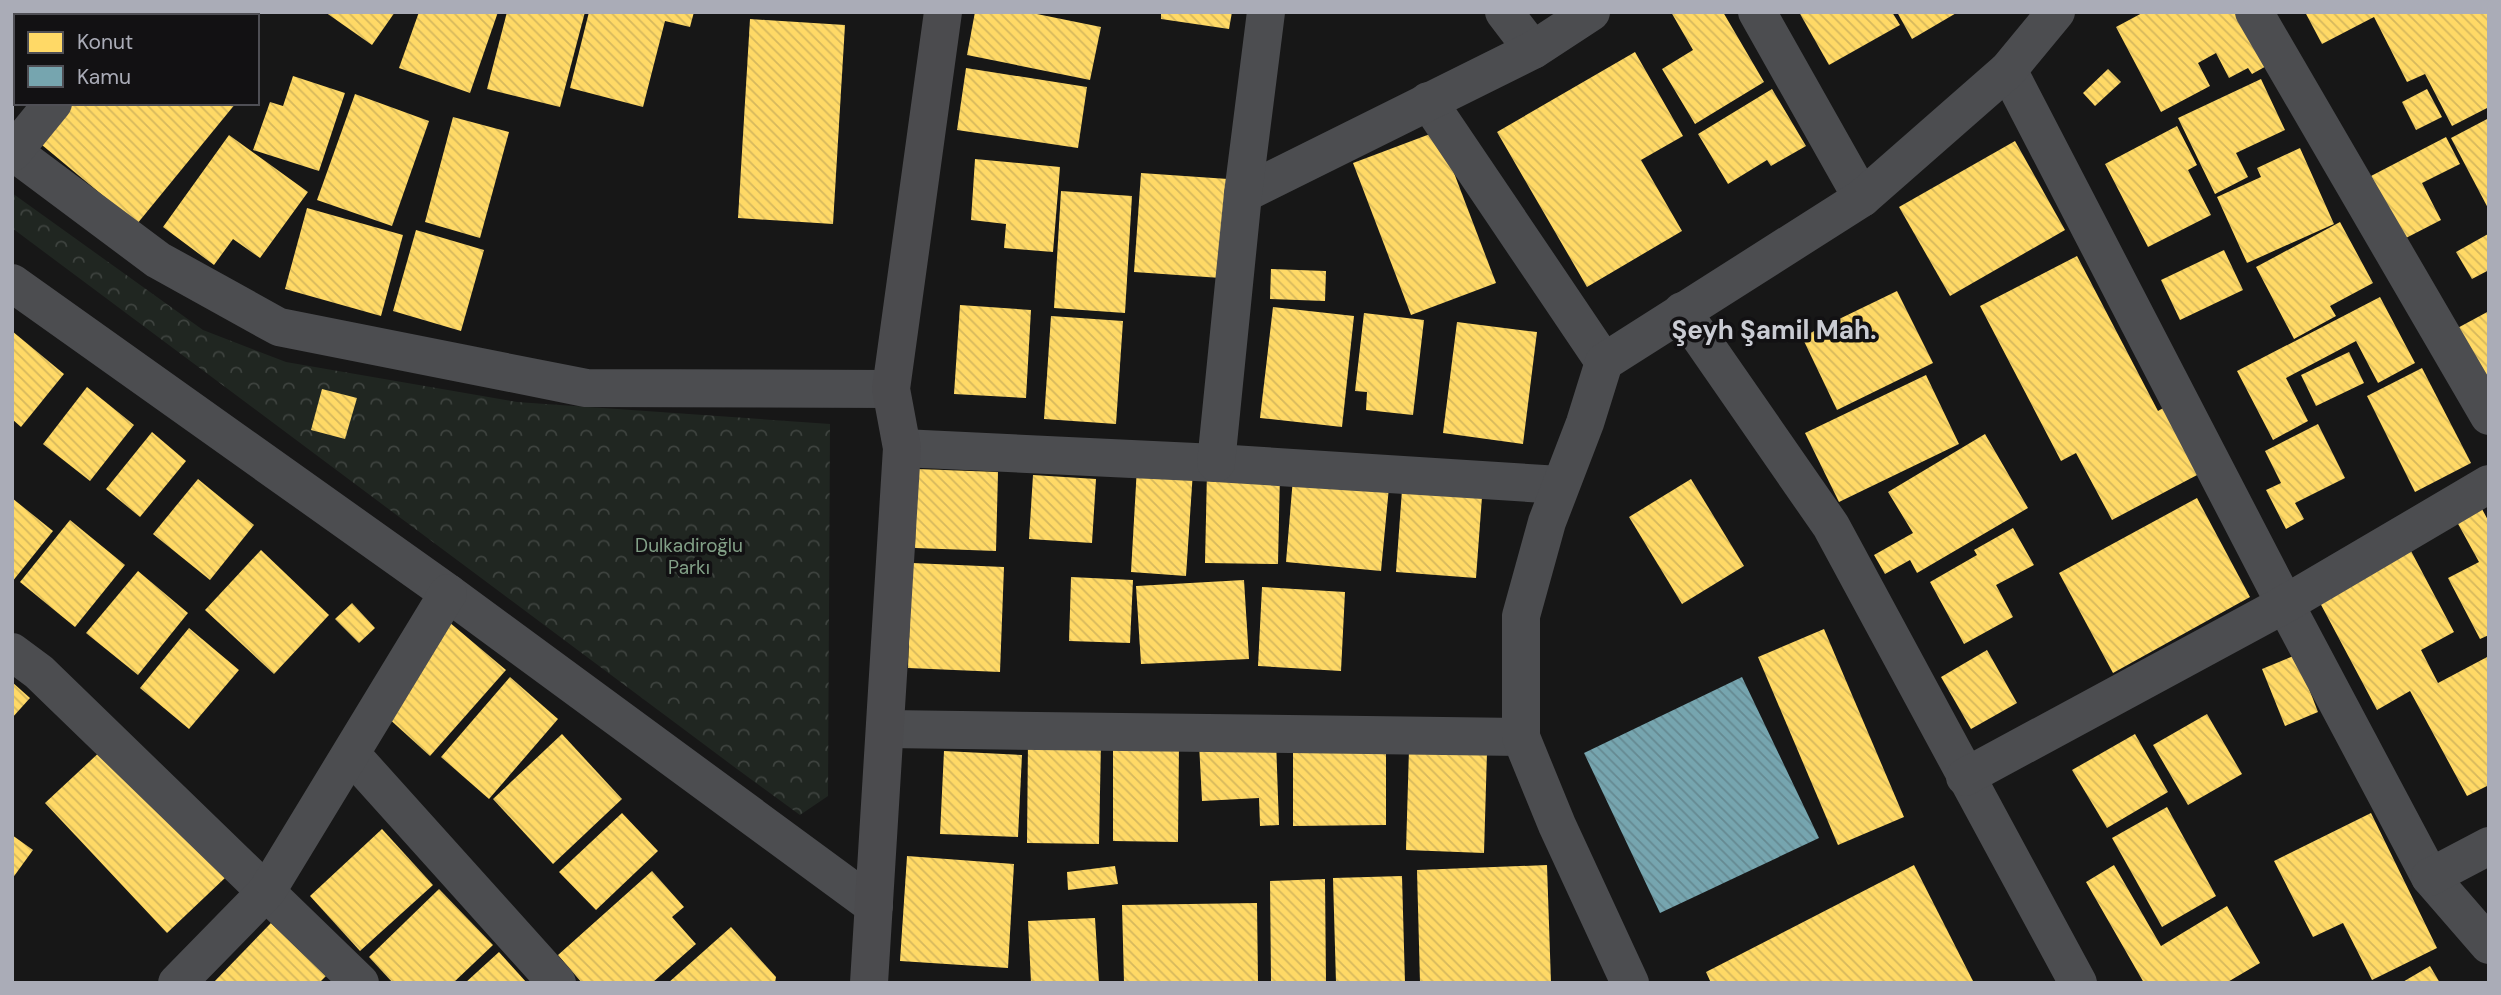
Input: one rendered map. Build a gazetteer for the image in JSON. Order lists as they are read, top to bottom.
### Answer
{
  "districts": ["Şeyh Şamil Mah."],
  "parks": ["Dulkadiroğlu Parkı"],
  "legend": ["Konut", "Kamu"]
}
